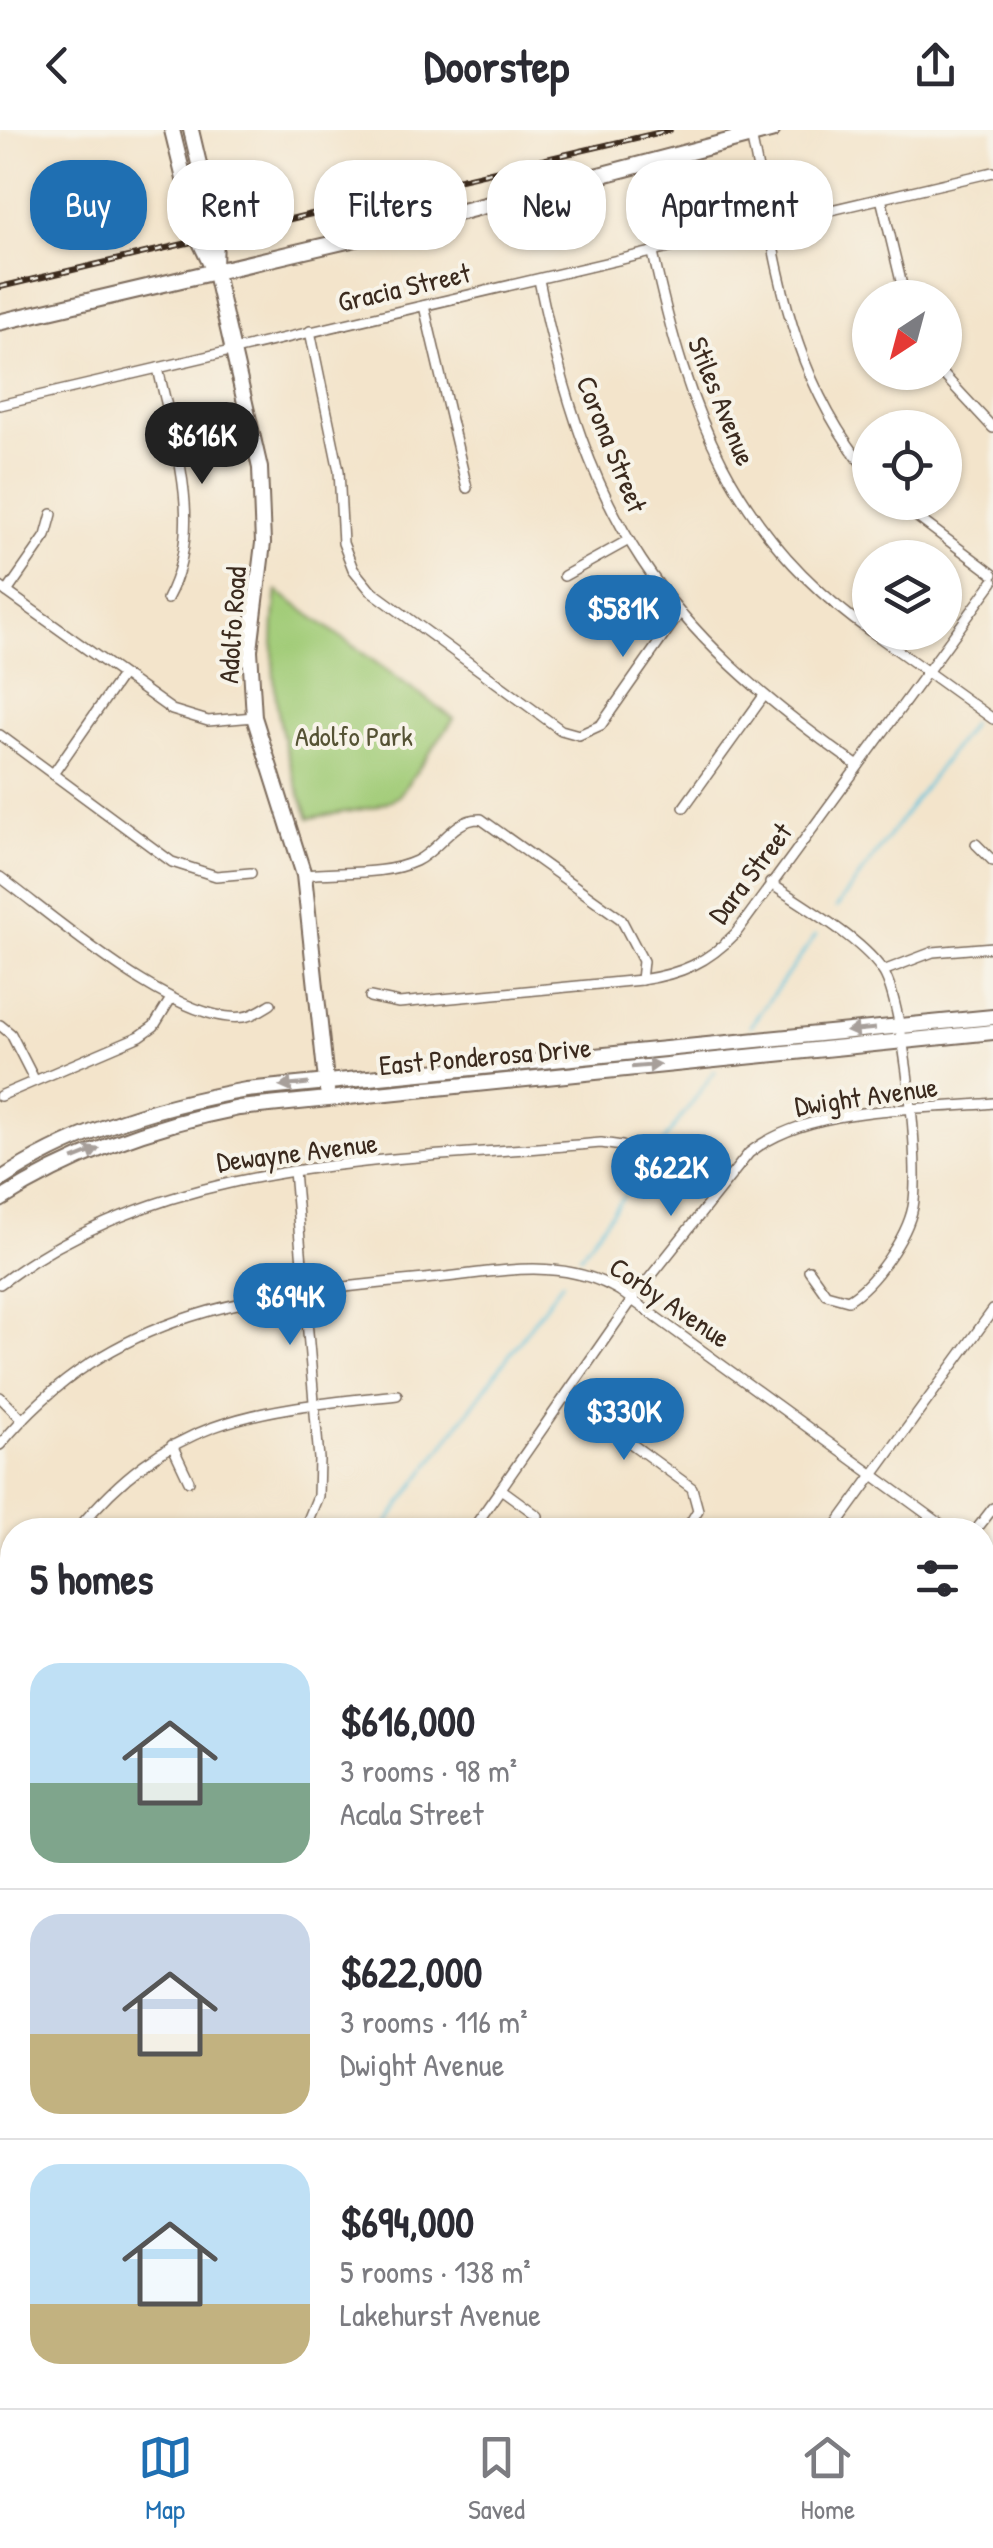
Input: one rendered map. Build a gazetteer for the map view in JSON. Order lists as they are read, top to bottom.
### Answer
{
  "streets": {
    "main road": ["Adolfo Road", "East Ponderosa Drive"],
    "street": [
      "Gracia Street",
      "Stiles Avenue",
      "Corona Street",
      "Dara Street",
      "Dwight Avenue",
      "Dewayne Avenue",
      "Corby Avenue"
    ]
  },
  "crossings": [
    ["Gracia Street", "Stiles Avenue"],
    ["Gracia Street", "Corona Street"],
    ["Gracia Street", "Adolfo Road"],
    ["Stiles Avenue", "Dara Street"],
    ["Corona Street", "Dara Street"],
    ["Adolfo Road", "East Ponderosa Drive"],
    ["Dwight Avenue", "Corby Avenue"]
  ],
  "parks": ["Adolfo Park"],
  "north": "bottom left",
  "page": {
    "header": "Doorstep",
    "chip": [
      "Buy",
      "Rent",
      "Filters",
      "New",
      "Apartment"
    ],
    "price": [
      "$616K",
      "$581K",
      "$622K",
      "$694K",
      "$330K"
    ],
    "heading": "5 homes",
    "list": [
      {
        "name": "$616,000",
        "note": "3 rooms · 98 m² · Acala Street"
      },
      {
        "name": "$622,000",
        "note": "3 rooms · 116 m² · Dwight Avenue"
      },
      {
        "name": "$694,000",
        "note": "5 rooms · 138 m² · Lakehurst Avenue"
      }
    ],
    "tabs": ["Map", "Saved", "Home"]
  }
}
